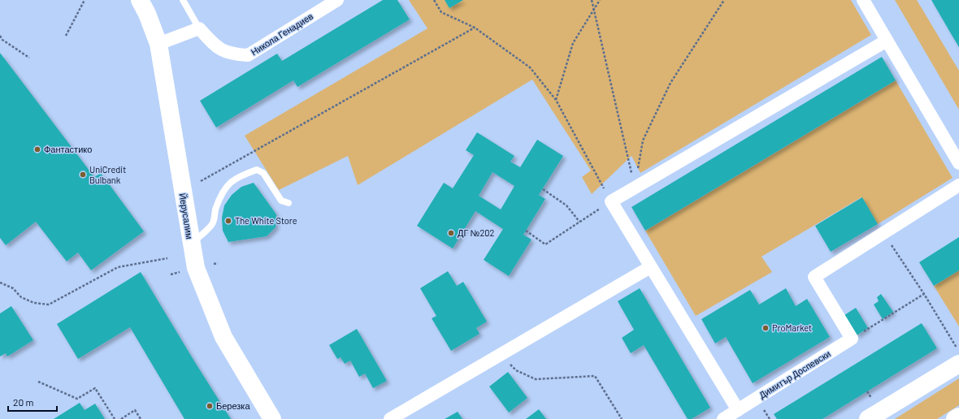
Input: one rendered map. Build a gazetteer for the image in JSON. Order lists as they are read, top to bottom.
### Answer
{
  "streets": {
    "street": ["Никола Генадиев", "Йерусалим", "Димитър Доспевски"]
  },
  "places": [
    "Фантастико",
    "UniCredit Bulbank",
    "The White Store",
    "ДГ №202",
    "ProMarket",
    "Березка"
  ],
  "scale_bar": "20 m"
}
